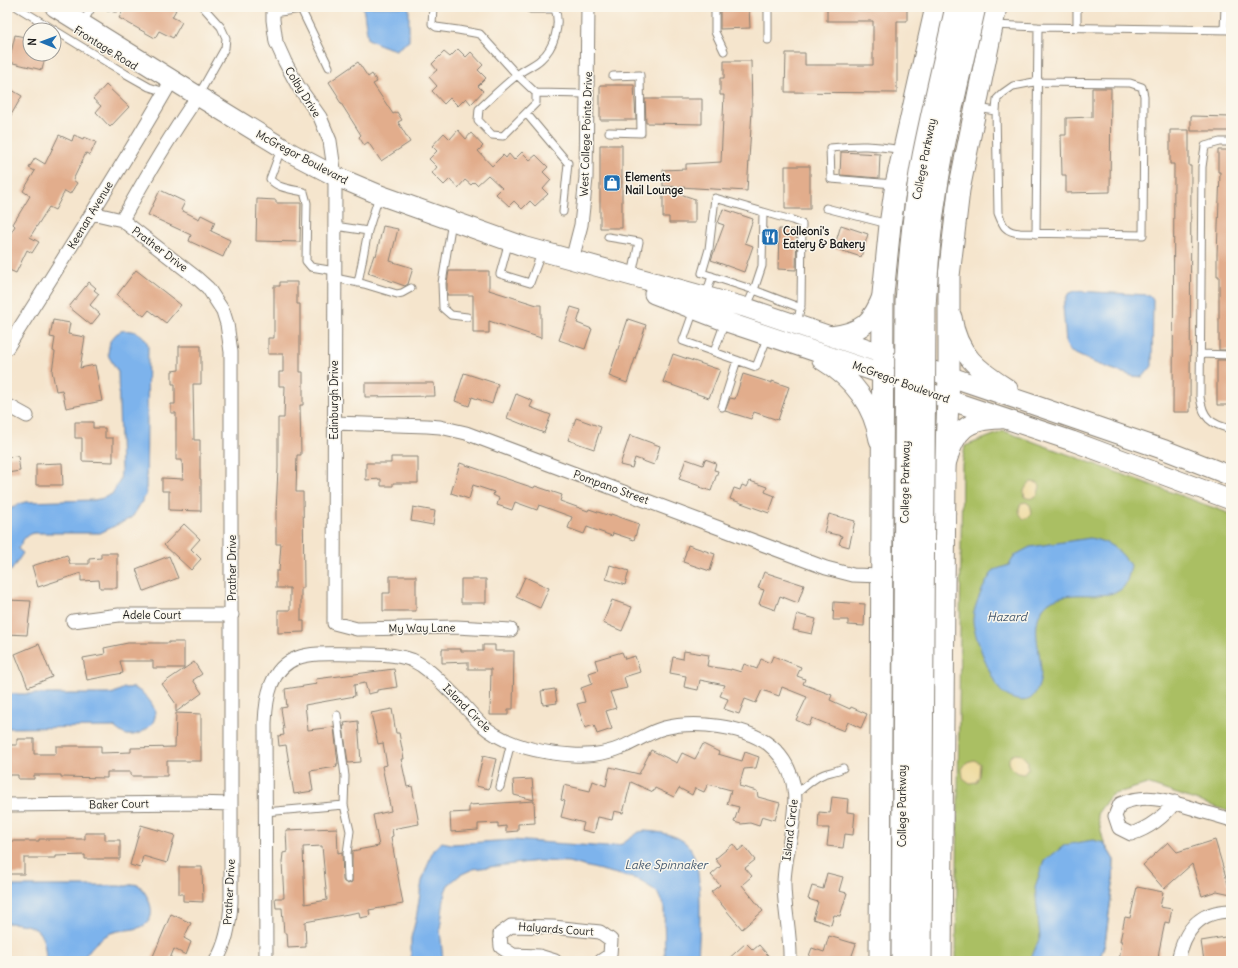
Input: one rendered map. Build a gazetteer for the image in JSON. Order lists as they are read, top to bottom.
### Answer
{
  "streets": {
    "main road": ["McGregor Boulevard", "College Parkway"],
    "street": [
      "Colby Drive",
      "West College Pointe Drive",
      "Keenan Avenue",
      "Prather Drive",
      "Edinburgh Drive",
      "Pompano Street",
      "Adele Court",
      "My Way Lane",
      "Island Circle",
      "Baker Court",
      "Halyards Court"
    ],
    "lane": ["Frontage Road"]
  },
  "crossings": [
    ["Frontage Road", "McGregor Boulevard"],
    ["Frontage Road", "Keenan Avenue"],
    ["Colby Drive", "McGregor Boulevard"],
    ["Colby Drive", "Edinburgh Drive"],
    ["West College Pointe Drive", "McGregor Boulevard"],
    ["McGregor Boulevard", "Keenan Avenue"],
    ["McGregor Boulevard", "Prather Drive"],
    ["McGregor Boulevard", "Edinburgh Drive"],
    ["Keenan Avenue", "Prather Drive"],
    ["Prather Drive", "Adele Court"],
    ["Prather Drive", "Baker Court"],
    ["Edinburgh Drive", "Pompano Street"],
    ["Edinburgh Drive", "My Way Lane"]
  ],
  "water": ["Hazard", "Lake Spinnaker"],
  "places": {
    "shop": ["Elements Nail Lounge"],
    "restaurant": ["Colleoni's Eatery & Bakery"]
  },
  "north": "left"
}
